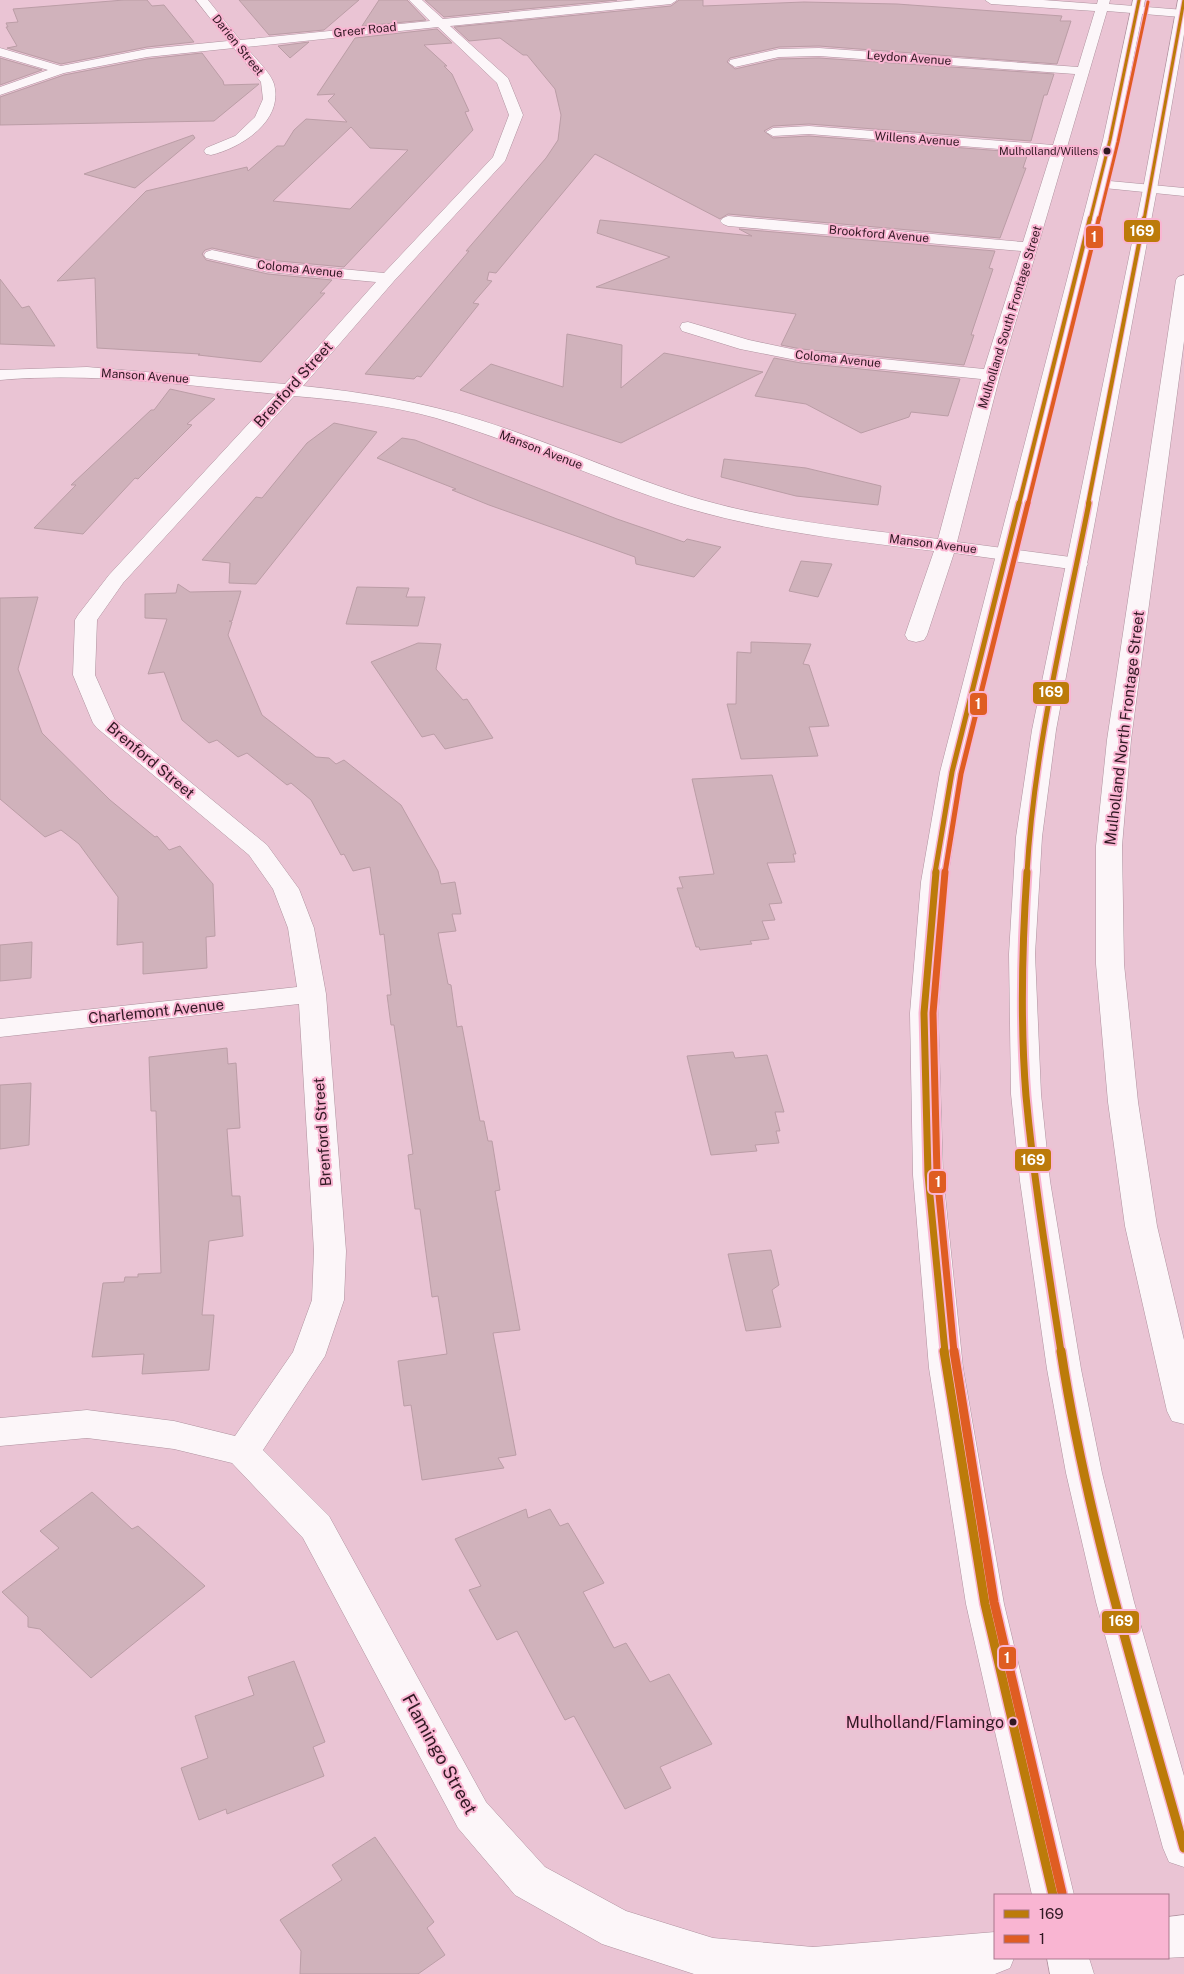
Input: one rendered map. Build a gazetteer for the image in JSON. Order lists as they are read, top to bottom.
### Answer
{
  "streets": {
    "street": [
      "Greer Road",
      "Darien Street",
      "Leydon Avenue",
      "Willens Avenue",
      "Brookford Avenue",
      "Coloma Avenue",
      "Mulholland South Frontage Street",
      "Manson Avenue",
      "Brenford Street",
      "Mulholland North Frontage Street",
      "Charlemont Avenue",
      "Flamingo Street"
    ]
  },
  "crossings": [
    ["Greer Road", "Darien Street"],
    ["Greer Road", "Brenford Street"],
    ["Leydon Avenue", "Mulholland South Frontage Street"],
    ["Willens Avenue", "Mulholland South Frontage Street"],
    ["Brookford Avenue", "Mulholland South Frontage Street"],
    ["Coloma Avenue", "Mulholland South Frontage Street"],
    ["Coloma Avenue", "Brenford Street"],
    ["Mulholland South Frontage Street", "Manson Avenue"],
    ["Manson Avenue", "Brenford Street"],
    ["Brenford Street", "Charlemont Avenue"],
    ["Brenford Street", "Flamingo Street"]
  ],
  "places": ["Mulholland/Willens", "Mulholland/Flamingo"],
  "lines": ["transit line 169", "transit line 1"],
  "legend": ["169", "1"]
}
